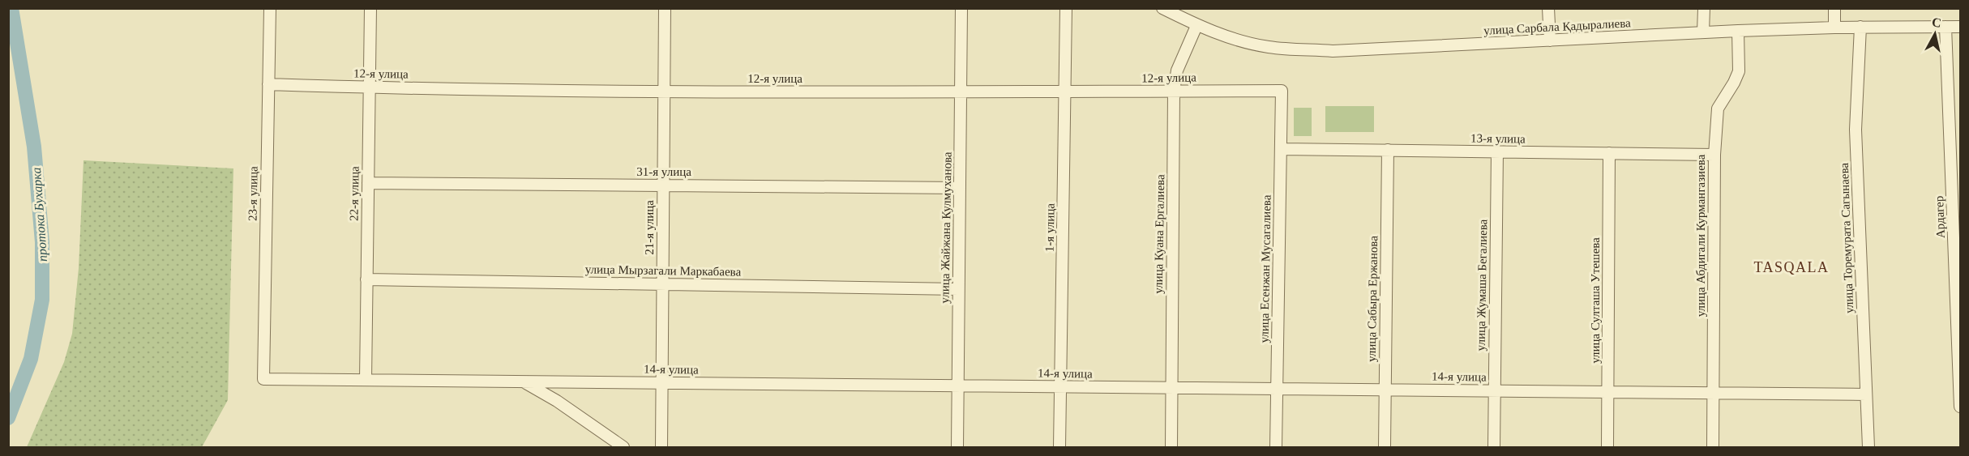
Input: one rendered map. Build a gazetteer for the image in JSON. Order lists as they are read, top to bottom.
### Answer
{
  "streets": {
    "street": [
      "улица Сарбала Қадыралиева",
      "12-я улица",
      "13-я улица",
      "31-я улица",
      "23-я улица",
      "22-я улица",
      "Ардагер",
      "21-я улица",
      "улица Жайжана Кулмуханова",
      "1-я улица",
      "улица Куана Ергалиева",
      "улица Абдигали Курмангазиева",
      "улица Торемурата Сагынаева",
      "улица Есенжан Мусагалиева",
      "улица Мырзагали Маркабаева",
      "улица Жумаша Бегалиева",
      "улица Сабыра Ержанова",
      "улица Султаша Утешева",
      "14-я улица"
    ]
  },
  "crossings": [
    ["улица Сарбала Қадыралиева", "Ардагер"],
    ["улица Сарбала Қадыралиева", "улица Куана Ергалиева"],
    ["улица Сарбала Қадыралиева", "улица Абдигали Курмангазиева"],
    ["улица Сарбала Қадыралиева", "улица Торемурата Сагынаева"],
    ["12-я улица", "23-я улица"],
    ["12-я улица", "22-я улица"],
    ["12-я улица", "21-я улица"],
    ["12-я улица", "улица Жайжана Кулмуханова"],
    ["12-я улица", "1-я улица"],
    ["12-я улица", "улица Куана Ергалиева"],
    ["12-я улица", "улица Есенжан Мусагалиева"],
    ["13-я улица", "улица Абдигали Курмангазиева"],
    ["13-я улица", "улица Есенжан Мусагалиева"],
    ["13-я улица", "улица Жумаша Бегалиева"],
    ["13-я улица", "улица Сабыра Ержанова"],
    ["13-я улица", "улица Султаша Утешева"],
    ["31-я улица", "22-я улица"],
    ["31-я улица", "21-я улица"],
    ["31-я улица", "улица Жайжана Кулмуханова"],
    ["23-я улица", "14-я улица"],
    ["22-я улица", "улица Мырзагали Маркабаева"],
    ["22-я улица", "14-я улица"],
    ["21-я улица", "улица Мырзагали Маркабаева"],
    ["21-я улица", "14-я улица"],
    ["улица Жайжана Кулмуханова", "улица Мырзагали Маркабаева"],
    ["улица Жайжана Кулмуханова", "14-я улица"],
    ["1-я улица", "14-я улица"],
    ["улица Куана Ергалиева", "14-я улица"],
    ["улица Абдигали Курмангазиева", "14-я улица"],
    ["улица Торемурата Сагынаева", "14-я улица"],
    ["улица Есенжан Мусагалиева", "14-я улица"],
    ["улица Жумаша Бегалиева", "14-я улица"],
    ["улица Сабыра Ержанова", "14-я улица"],
    ["улица Султаша Утешева", "14-я улица"]
  ],
  "districts": ["TASQALA"],
  "water": ["протока Бухарка"],
  "north": "top"
}
